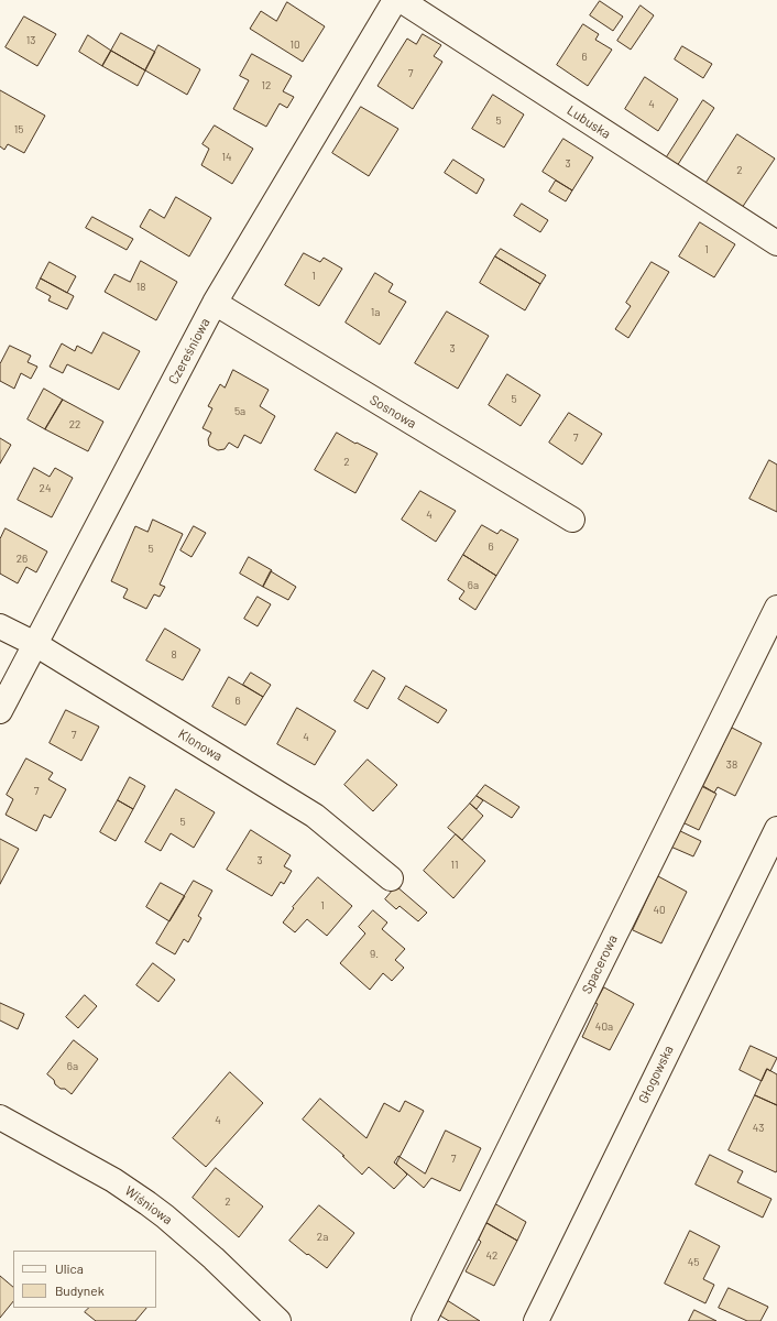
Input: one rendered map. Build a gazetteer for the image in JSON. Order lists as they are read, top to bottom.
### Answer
{
  "streets": {
    "street": [
      "Lubuska",
      "Czereśniowa",
      "Sosnowa",
      "Klonowa",
      "Spacerowa",
      "Głogowska",
      "Wiśniowa"
    ]
  },
  "crossings": [
    ["Czereśniowa", "Sosnowa"],
    ["Czereśniowa", "Klonowa"]
  ],
  "house_numbers": [
    "13",
    "10",
    "6",
    "7",
    "12",
    "4",
    "5",
    "15",
    "14",
    "3",
    "2",
    "1",
    "1",
    "18",
    "1a",
    "3",
    "5",
    "5a",
    "22",
    "7",
    "2",
    "24",
    "4",
    "6",
    "5",
    "26",
    "6a",
    "8",
    "6",
    "7",
    "4",
    "38",
    "7",
    "5",
    "3",
    "11",
    "1",
    "40",
    "9.",
    "40a",
    "6a",
    "4",
    "43",
    "7",
    "2",
    "2a",
    "42",
    "45"
  ],
  "legend": ["Ulica", "Budynek"]
}
